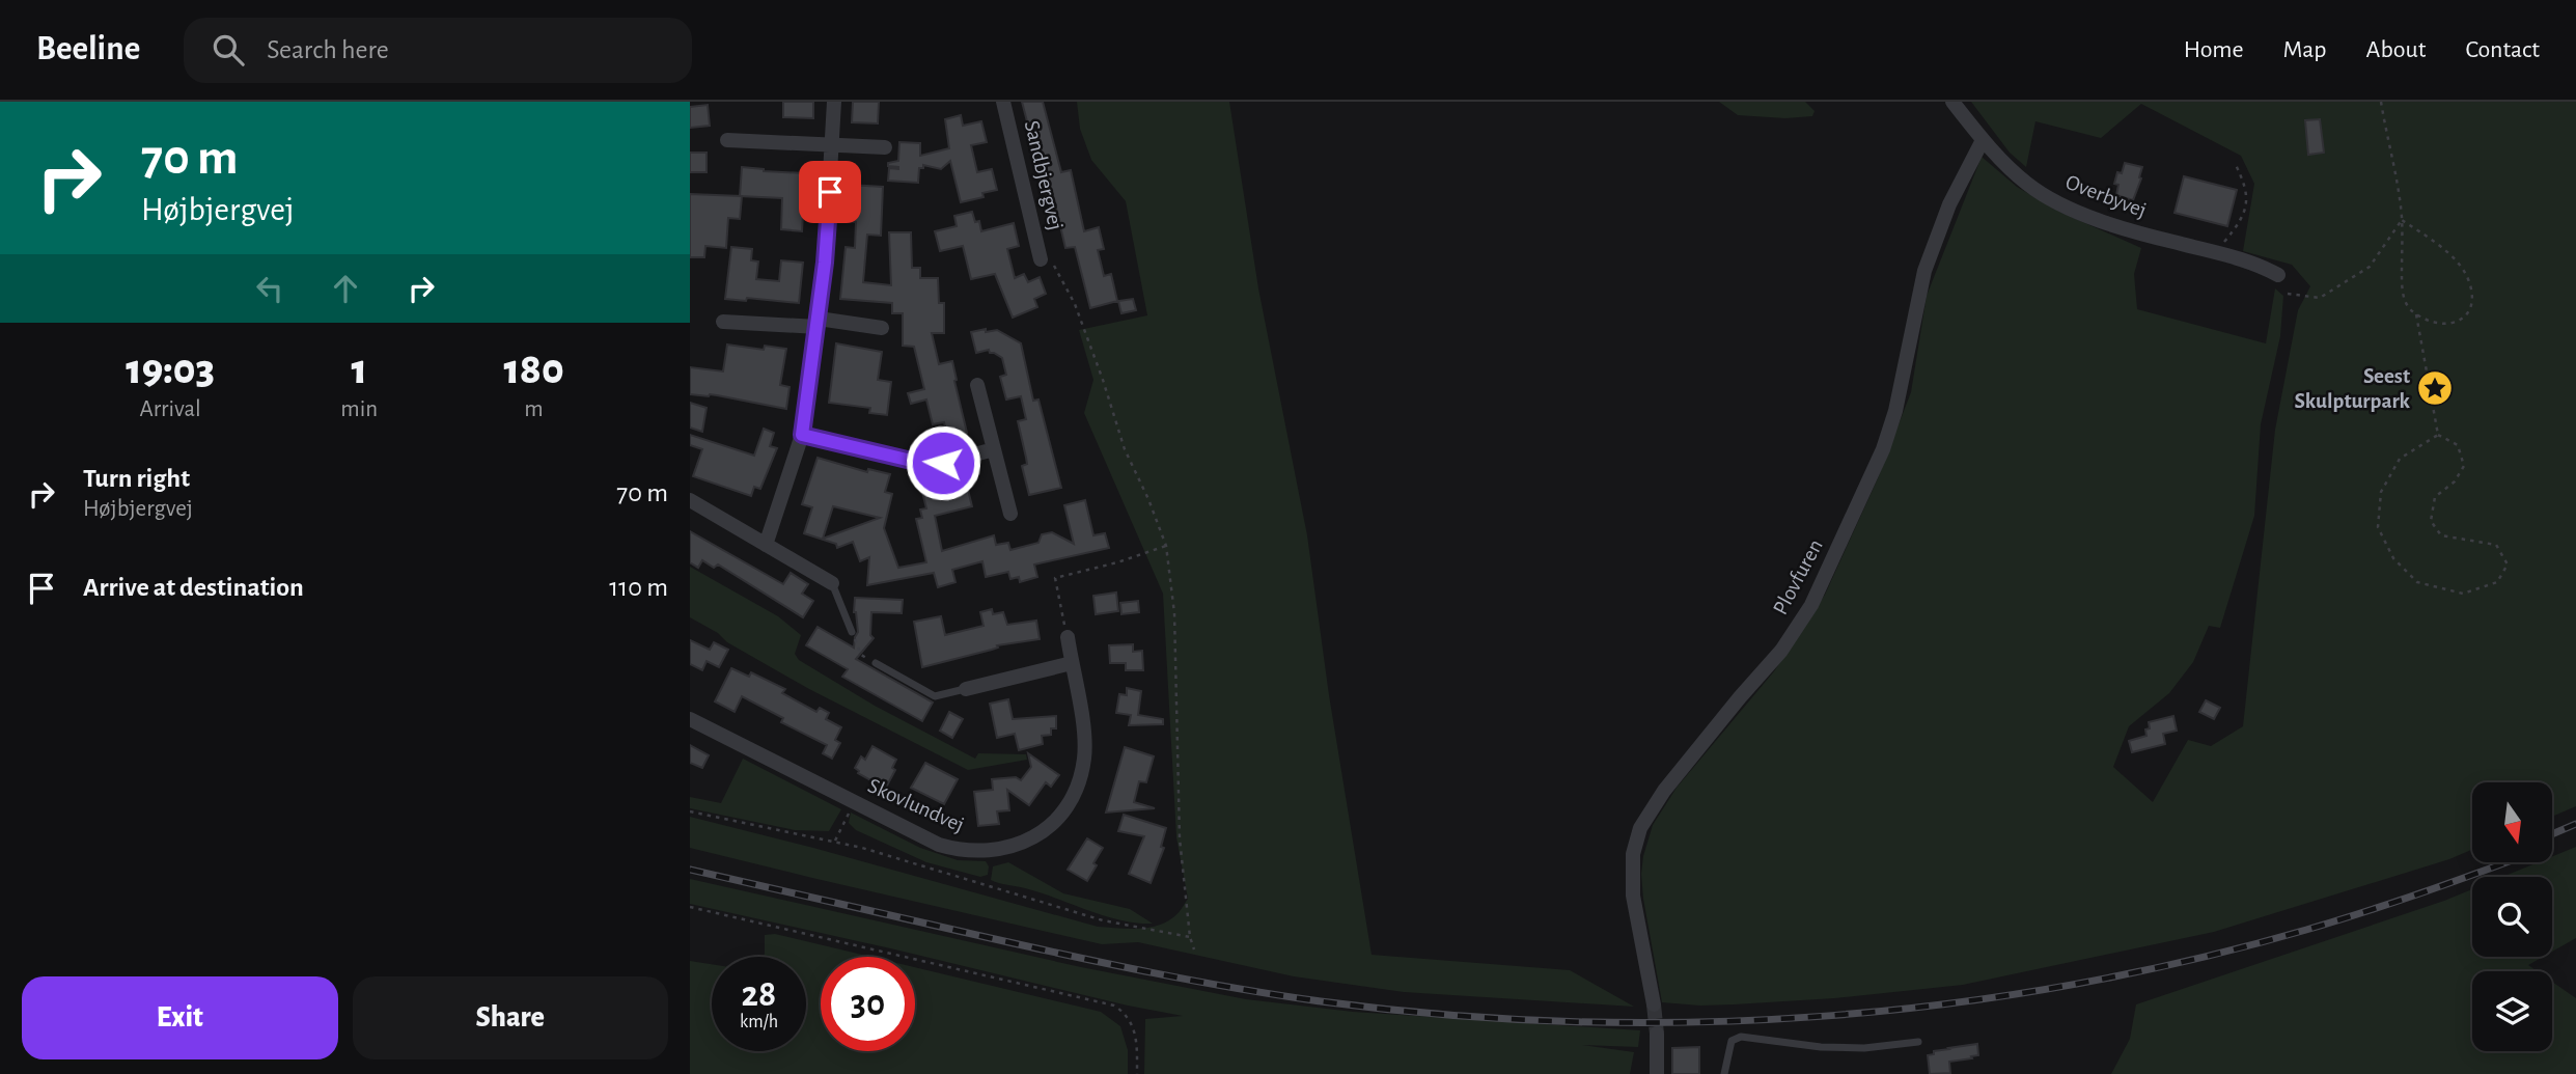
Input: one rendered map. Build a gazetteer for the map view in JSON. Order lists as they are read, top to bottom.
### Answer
{
  "streets": {
    "street": [
      "Sandbjergvej",
      "Overbyvej",
      "Plovfuren",
      "Skovlundvej"
    ]
  },
  "crossings": [
    ["Overbyvej", "Plovfuren"]
  ],
  "places": {
    "place": ["Seest Skulpturpark"]
  },
  "north": "bottom",
  "page": {
    "header": "Beeline",
    "search": "Search here",
    "nav": [
      "Home",
      "Map",
      "About",
      "Contact"
    ],
    "turn": ["70 m", "Højbjergvej"],
    "eta": [
      "19:03",
      "Arrival",
      "1",
      "min",
      "180",
      "m"
    ],
    "list": [
      {
        "name": "Turn right",
        "note": "Højbjergvej",
        "value": "70 m"
      },
      {
        "name": "Arrive at destination",
        "value": "110 m"
      }
    ],
    "speed": "28 km/h",
    "limit": "30",
    "buttons": ["Exit", "Share"]
  }
}
